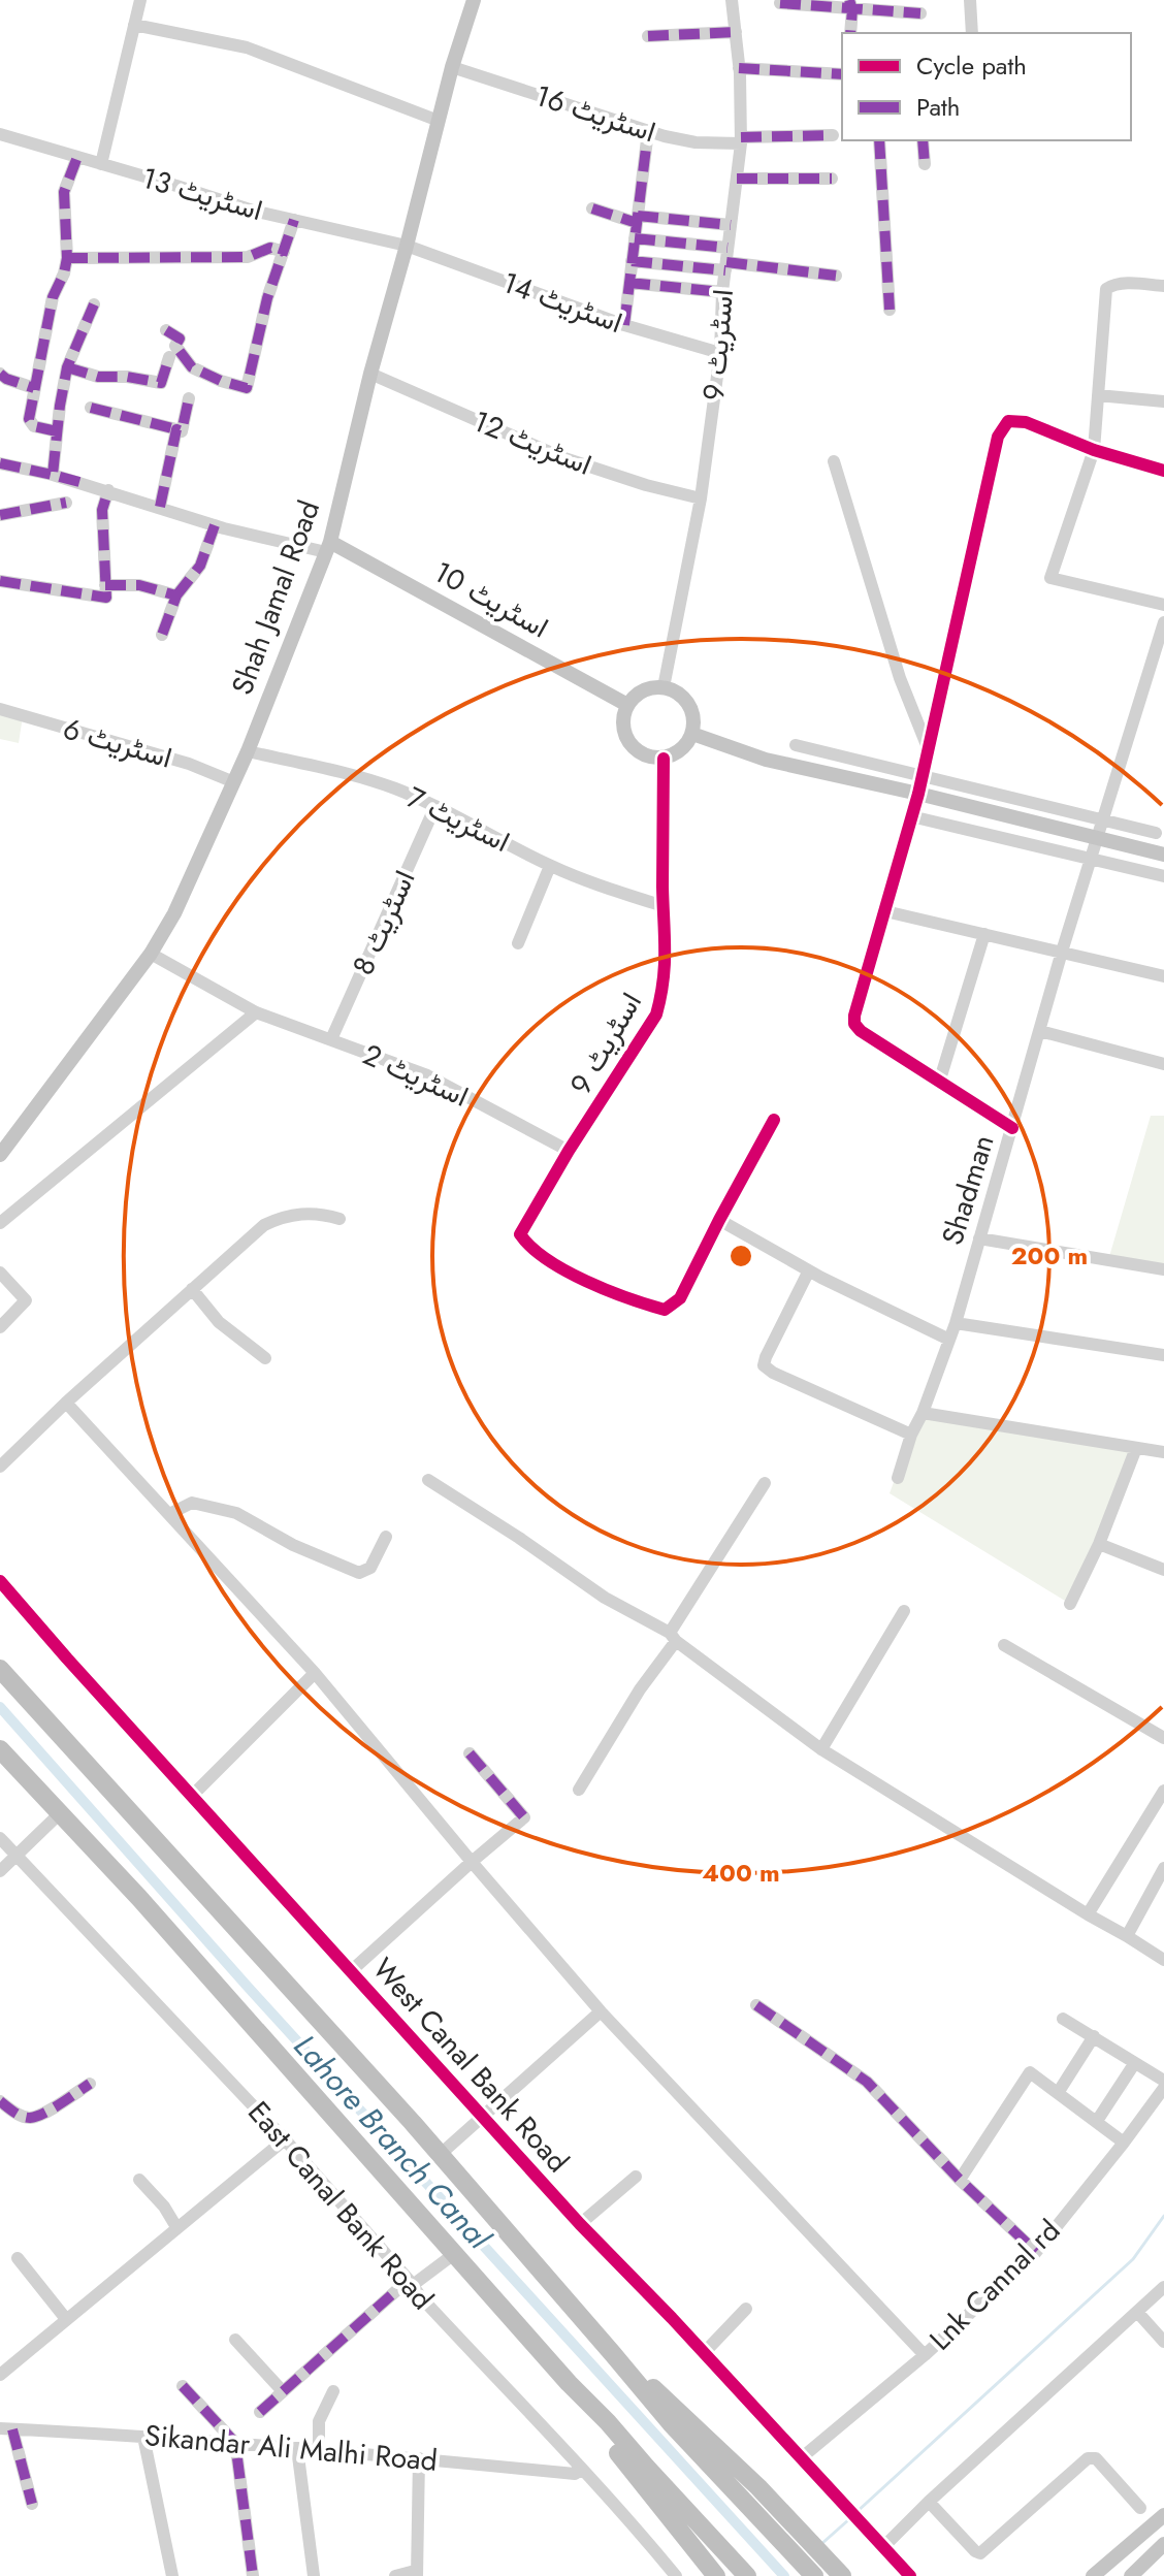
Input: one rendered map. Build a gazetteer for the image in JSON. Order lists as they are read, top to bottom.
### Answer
{
  "streets": {
    "main road": ["Shah Jamal Road", "اسٹریٹ 10"],
    "street": [
      "اسٹریٹ 16",
      "اسٹریٹ 13",
      "اسٹریٹ 14",
      "اسٹریٹ 9",
      "اسٹریٹ 12",
      "اسٹریٹ 6",
      "اسٹریٹ 7",
      "اسٹریٹ 8",
      "اسٹریٹ 2",
      "Shadman",
      "West Canal Bank Road",
      "East Canal Bank Road",
      "Lnk Cannal rd",
      "Sikandar Ali Malhi Road"
    ]
  },
  "crossings": [
    ["اسٹریٹ 16", "اسٹریٹ 9"],
    ["اسٹریٹ 16", "Shah Jamal Road"],
    ["اسٹریٹ 13", "اسٹریٹ 14"],
    ["اسٹریٹ 13", "Shah Jamal Road"],
    ["اسٹریٹ 14", "اسٹریٹ 9"],
    ["اسٹریٹ 14", "Shah Jamal Road"],
    ["اسٹریٹ 9", "اسٹریٹ 12"],
    ["اسٹریٹ 9", "اسٹریٹ 10"],
    ["اسٹریٹ 9", "اسٹریٹ 7"],
    ["اسٹریٹ 9", "اسٹریٹ 2"],
    ["اسٹریٹ 12", "Shah Jamal Road"],
    ["Shah Jamal Road", "اسٹریٹ 10"],
    ["Shah Jamal Road", "اسٹریٹ 6"],
    ["Shah Jamal Road", "اسٹریٹ 7"],
    ["Shah Jamal Road", "اسٹریٹ 2"],
    ["اسٹریٹ 7", "اسٹریٹ 8"],
    ["اسٹریٹ 8", "اسٹریٹ 2"],
    ["West Canal Bank Road", "Lnk Cannal rd"],
    ["East Canal Bank Road", "Sikandar Ali Malhi Road"]
  ],
  "water": ["Lahore Branch Canal"],
  "legend": ["Cycle path", "Path"],
  "rings": ["200 m", "400 m"]
}
